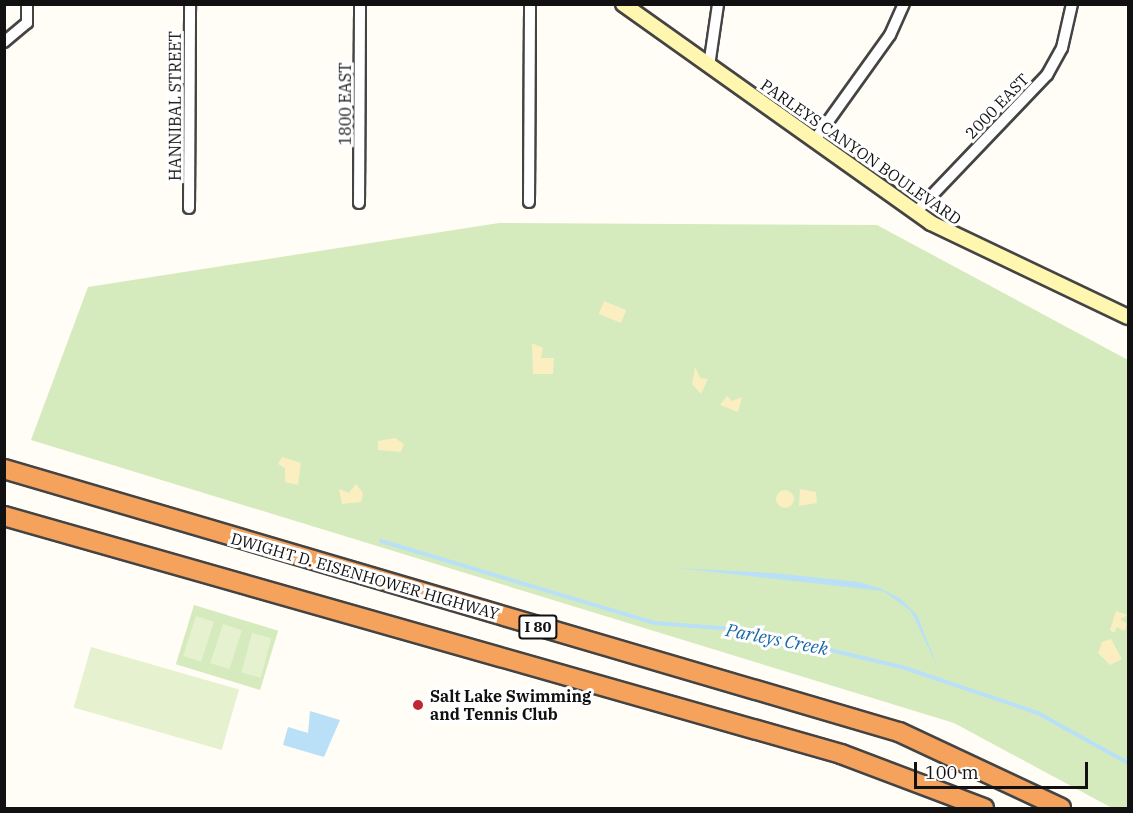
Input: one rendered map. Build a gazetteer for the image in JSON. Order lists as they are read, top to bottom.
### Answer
{
  "streets": {
    "highway": ["DWIGHT D. EISENHOWER HIGHWAY", "I 80"],
    "street": [
      "1800 EAST",
      "HANNIBAL STREET",
      "2000 EAST",
      "PARLEYS CANYON BOULEVARD"
    ]
  },
  "crossings": [
    ["2000 EAST", "PARLEYS CANYON BOULEVARD"]
  ],
  "water": ["Parleys Creek"],
  "places": ["Salt Lake Swimming and Tennis Club"],
  "scale_bar": "100 m"
}
